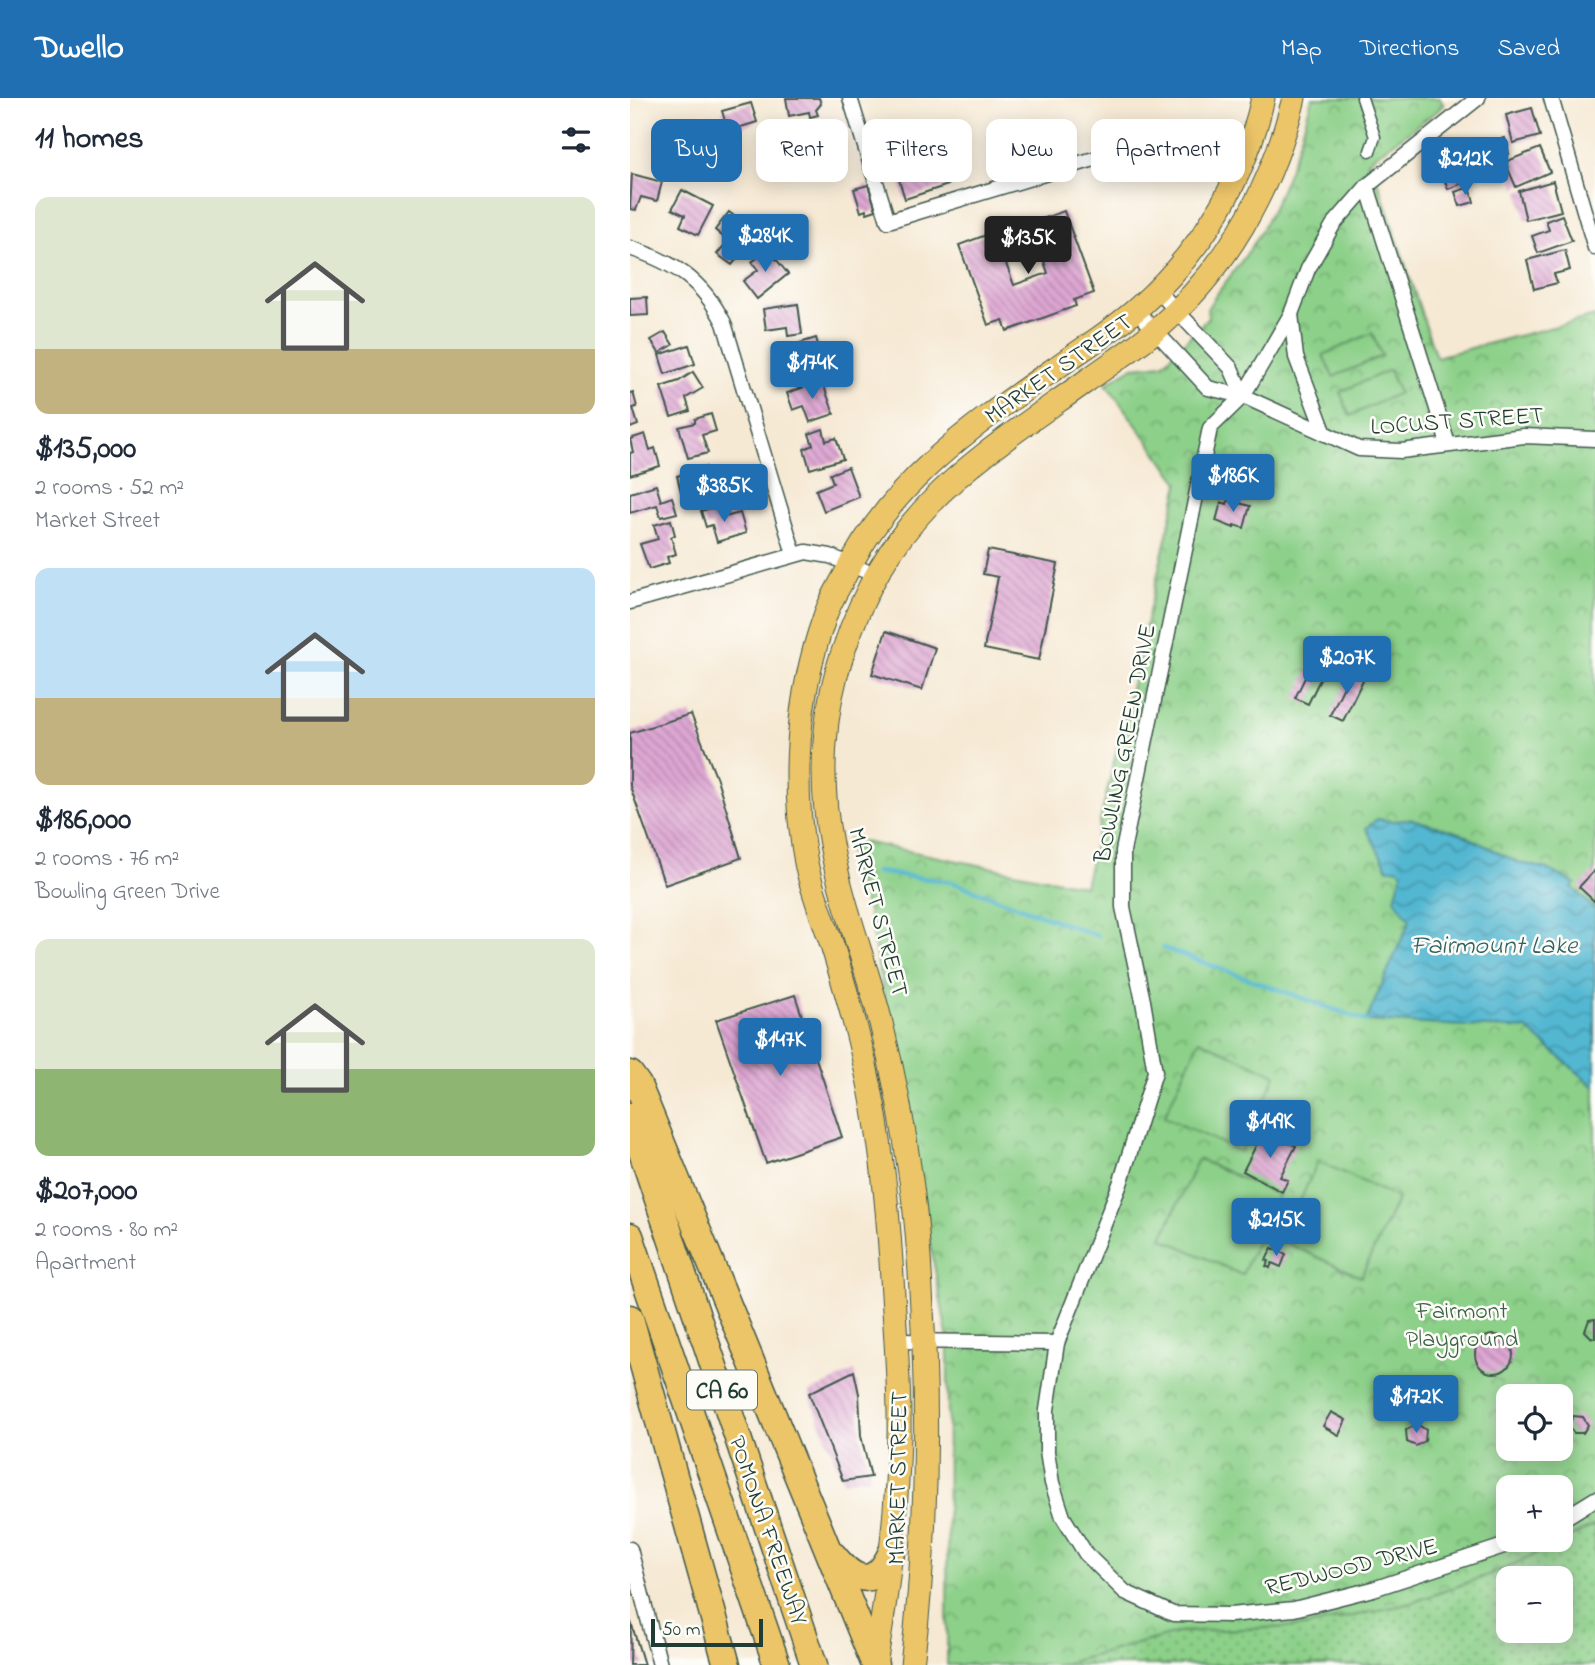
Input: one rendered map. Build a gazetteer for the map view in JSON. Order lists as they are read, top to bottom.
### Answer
{
  "streets": {
    "highway": ["CA 60", "POMONA FREEWAY"],
    "main road": ["MARKET STREET"],
    "street": ["LOCUST STREET", "BOWLING GREEN DRIVE", "REDWOOD DRIVE"]
  },
  "crossings": [
    ["MARKET STREET", "LOCUST STREET"],
    ["LOCUST STREET", "BOWLING GREEN DRIVE"],
    ["BOWLING GREEN DRIVE", "REDWOOD DRIVE"]
  ],
  "water": ["Fairmount Lake"],
  "parks": ["Fairmont Playground"],
  "scale_bar": "50 m",
  "page": {
    "header": "Dwello",
    "nav": ["Map", "Directions", "Saved"],
    "heading": "11 homes",
    "chip": [
      "Buy",
      "Rent",
      "Filters",
      "New",
      "Apartment"
    ],
    "price": [
      "$212K",
      "$284K",
      "$135K",
      "$174K",
      "$186K",
      "$385K",
      "$207K",
      "$147K",
      "$149K",
      "$215K",
      "$172K"
    ],
    "list": [
      {
        "name": "$135,000",
        "note": "2 rooms · 52 m² · Market Street"
      },
      {
        "name": "$186,000",
        "note": "2 rooms · 76 m² · Bowling Green Drive"
      },
      {
        "name": "$207,000",
        "note": "2 rooms · 80 m² · Apartment"
      }
    ],
    "map_buttons": ["+", "−"],
    "scale": "50 m"
  }
}
